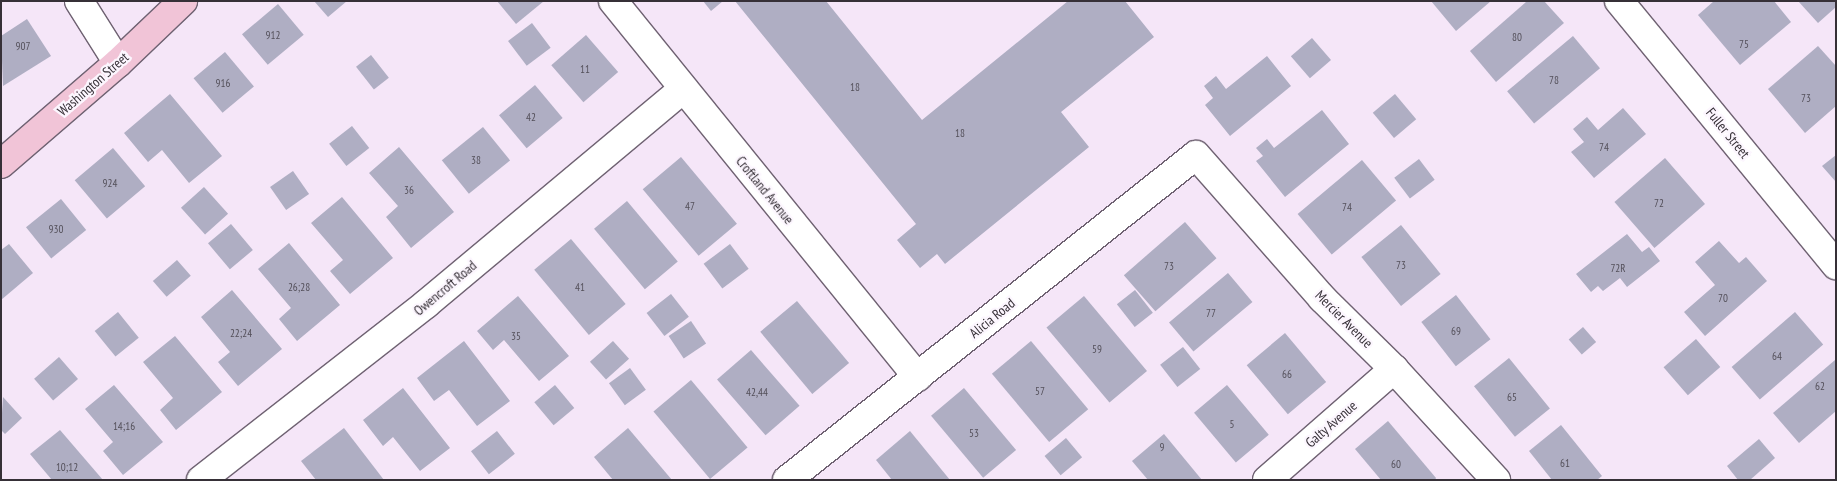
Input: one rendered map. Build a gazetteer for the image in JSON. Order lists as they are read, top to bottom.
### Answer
{
  "streets": {
    "main road": ["Washington Street"],
    "street": [
      "Fuller Street",
      "Croftland Avenue",
      "Owencroft Road",
      "Alicia Road",
      "Mercier Avenue",
      "Galty Avenue"
    ]
  },
  "crossings": [
    ["Croftland Avenue", "Owencroft Road"],
    ["Croftland Avenue", "Alicia Road"],
    ["Alicia Road", "Mercier Avenue"],
    ["Mercier Avenue", "Galty Avenue"]
  ],
  "house_numbers": [
    "912",
    "80",
    "75",
    "907",
    "11",
    "78",
    "916",
    "18",
    "73",
    "42",
    "18",
    "74",
    "38",
    "924",
    "36",
    "72",
    "47",
    "74",
    "930",
    "73",
    "73",
    "72R",
    "26;28",
    "41",
    "70",
    "77",
    "69",
    "22;24",
    "35",
    "59",
    "64",
    "66",
    "62",
    "57",
    "42,44",
    "65",
    "5",
    "14;16",
    "53",
    "9",
    "61",
    "60",
    "10;12"
  ]
}
